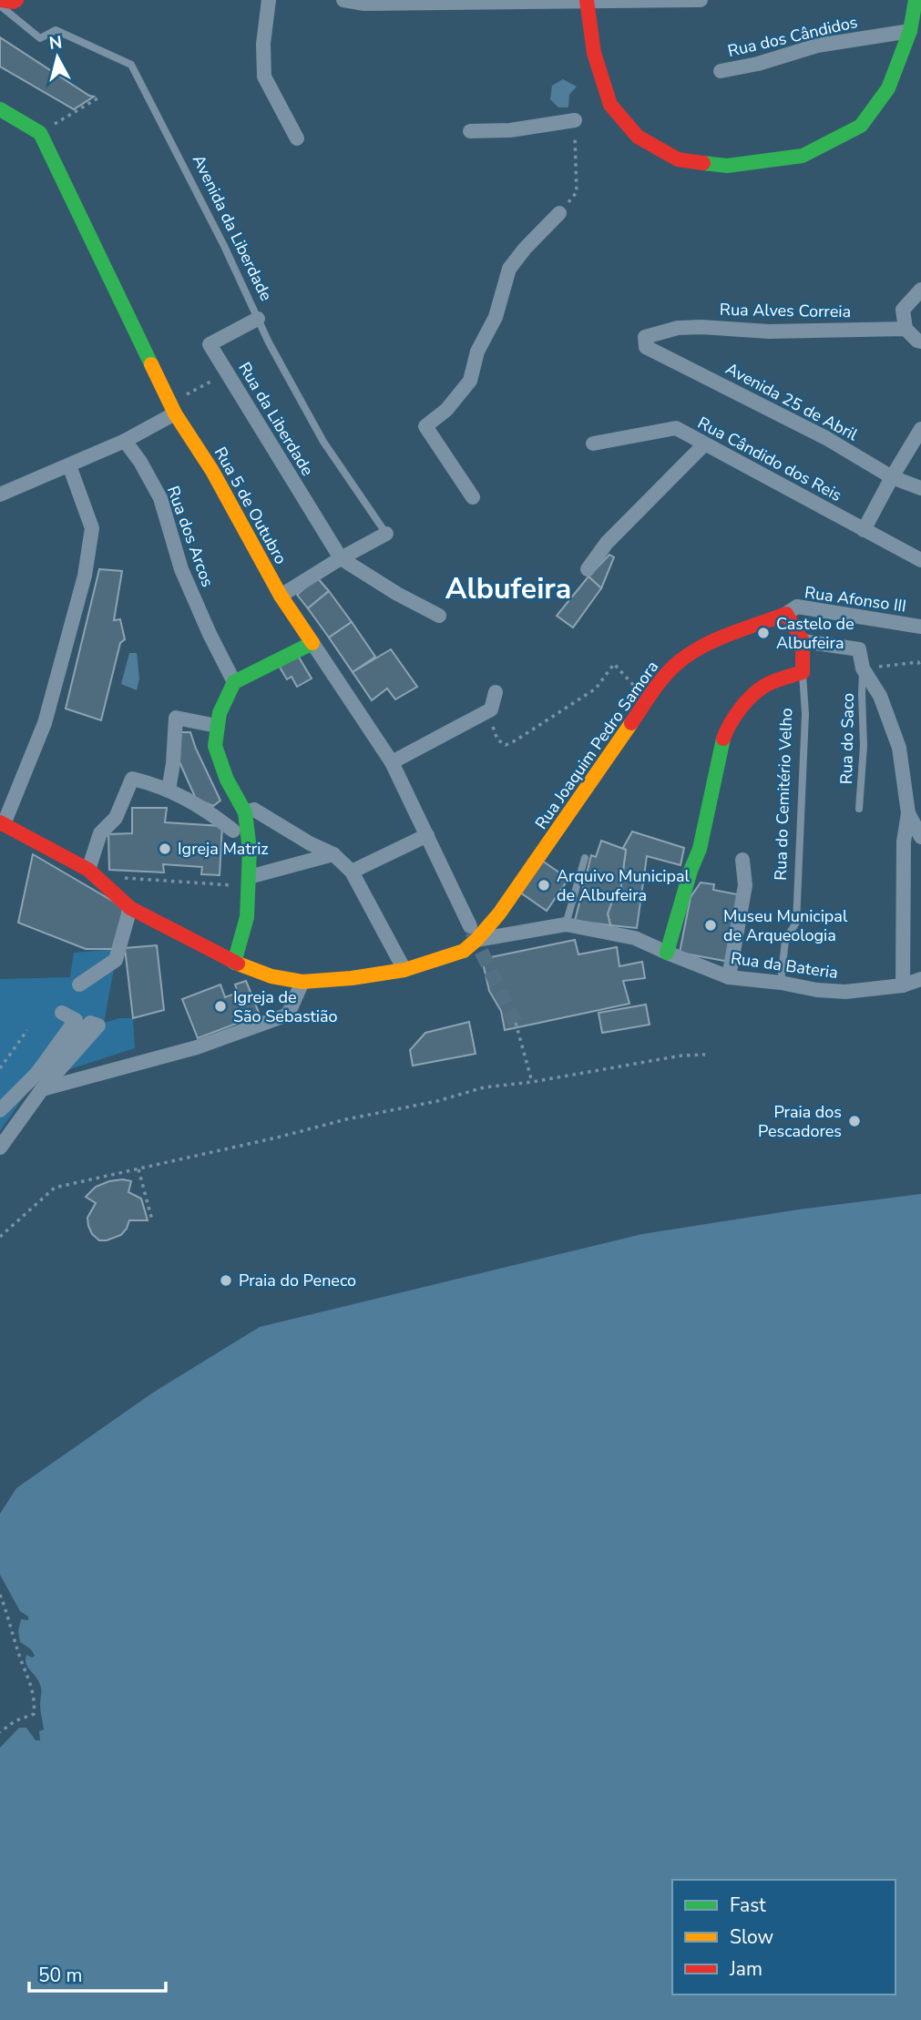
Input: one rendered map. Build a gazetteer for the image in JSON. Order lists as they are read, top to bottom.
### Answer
{
  "streets": {
    "street": [
      "Rua dos Cândidos",
      "Rua Alves Correia",
      "Avenida 25 de Abril",
      "Rua da Liberdade",
      "Rua Cândido dos Reis",
      "Rua 5 de Outubro",
      "Rua dos Arcos",
      "Rua Afonso III",
      "Rua Joaquim Pedro Samora",
      "Rua do Cemitério Velho",
      "Rua da Bateria"
    ],
    "lane": ["Avenida da Liberdade", "Rua do Saco"]
  },
  "crossings": [
    ["Avenida da Liberdade", "Rua da Liberdade"],
    ["Rua Alves Correia", "Avenida 25 de Abril"],
    ["Rua 5 de Outubro", "Rua Joaquim Pedro Samora"],
    ["Rua 5 de Outubro", "Rua da Bateria"],
    ["Rua Afonso III", "Rua Joaquim Pedro Samora"],
    ["Rua Joaquim Pedro Samora", "Rua da Bateria"],
    ["Rua do Cemitério Velho", "Rua da Bateria"]
  ],
  "districts": ["Albufeira"],
  "places": [
    "Castelo de Albufeira",
    "Igreja Matriz",
    "Arquivo Municipal de Albufeira",
    "Museu Municipal de Arqueologia",
    "Igreja de São Sebastião",
    "Praia dos Pescadores",
    "Praia do Peneco"
  ],
  "legend": ["Fast", "Slow", "Jam"],
  "scale_bar": "50 m",
  "north": "top"
}
